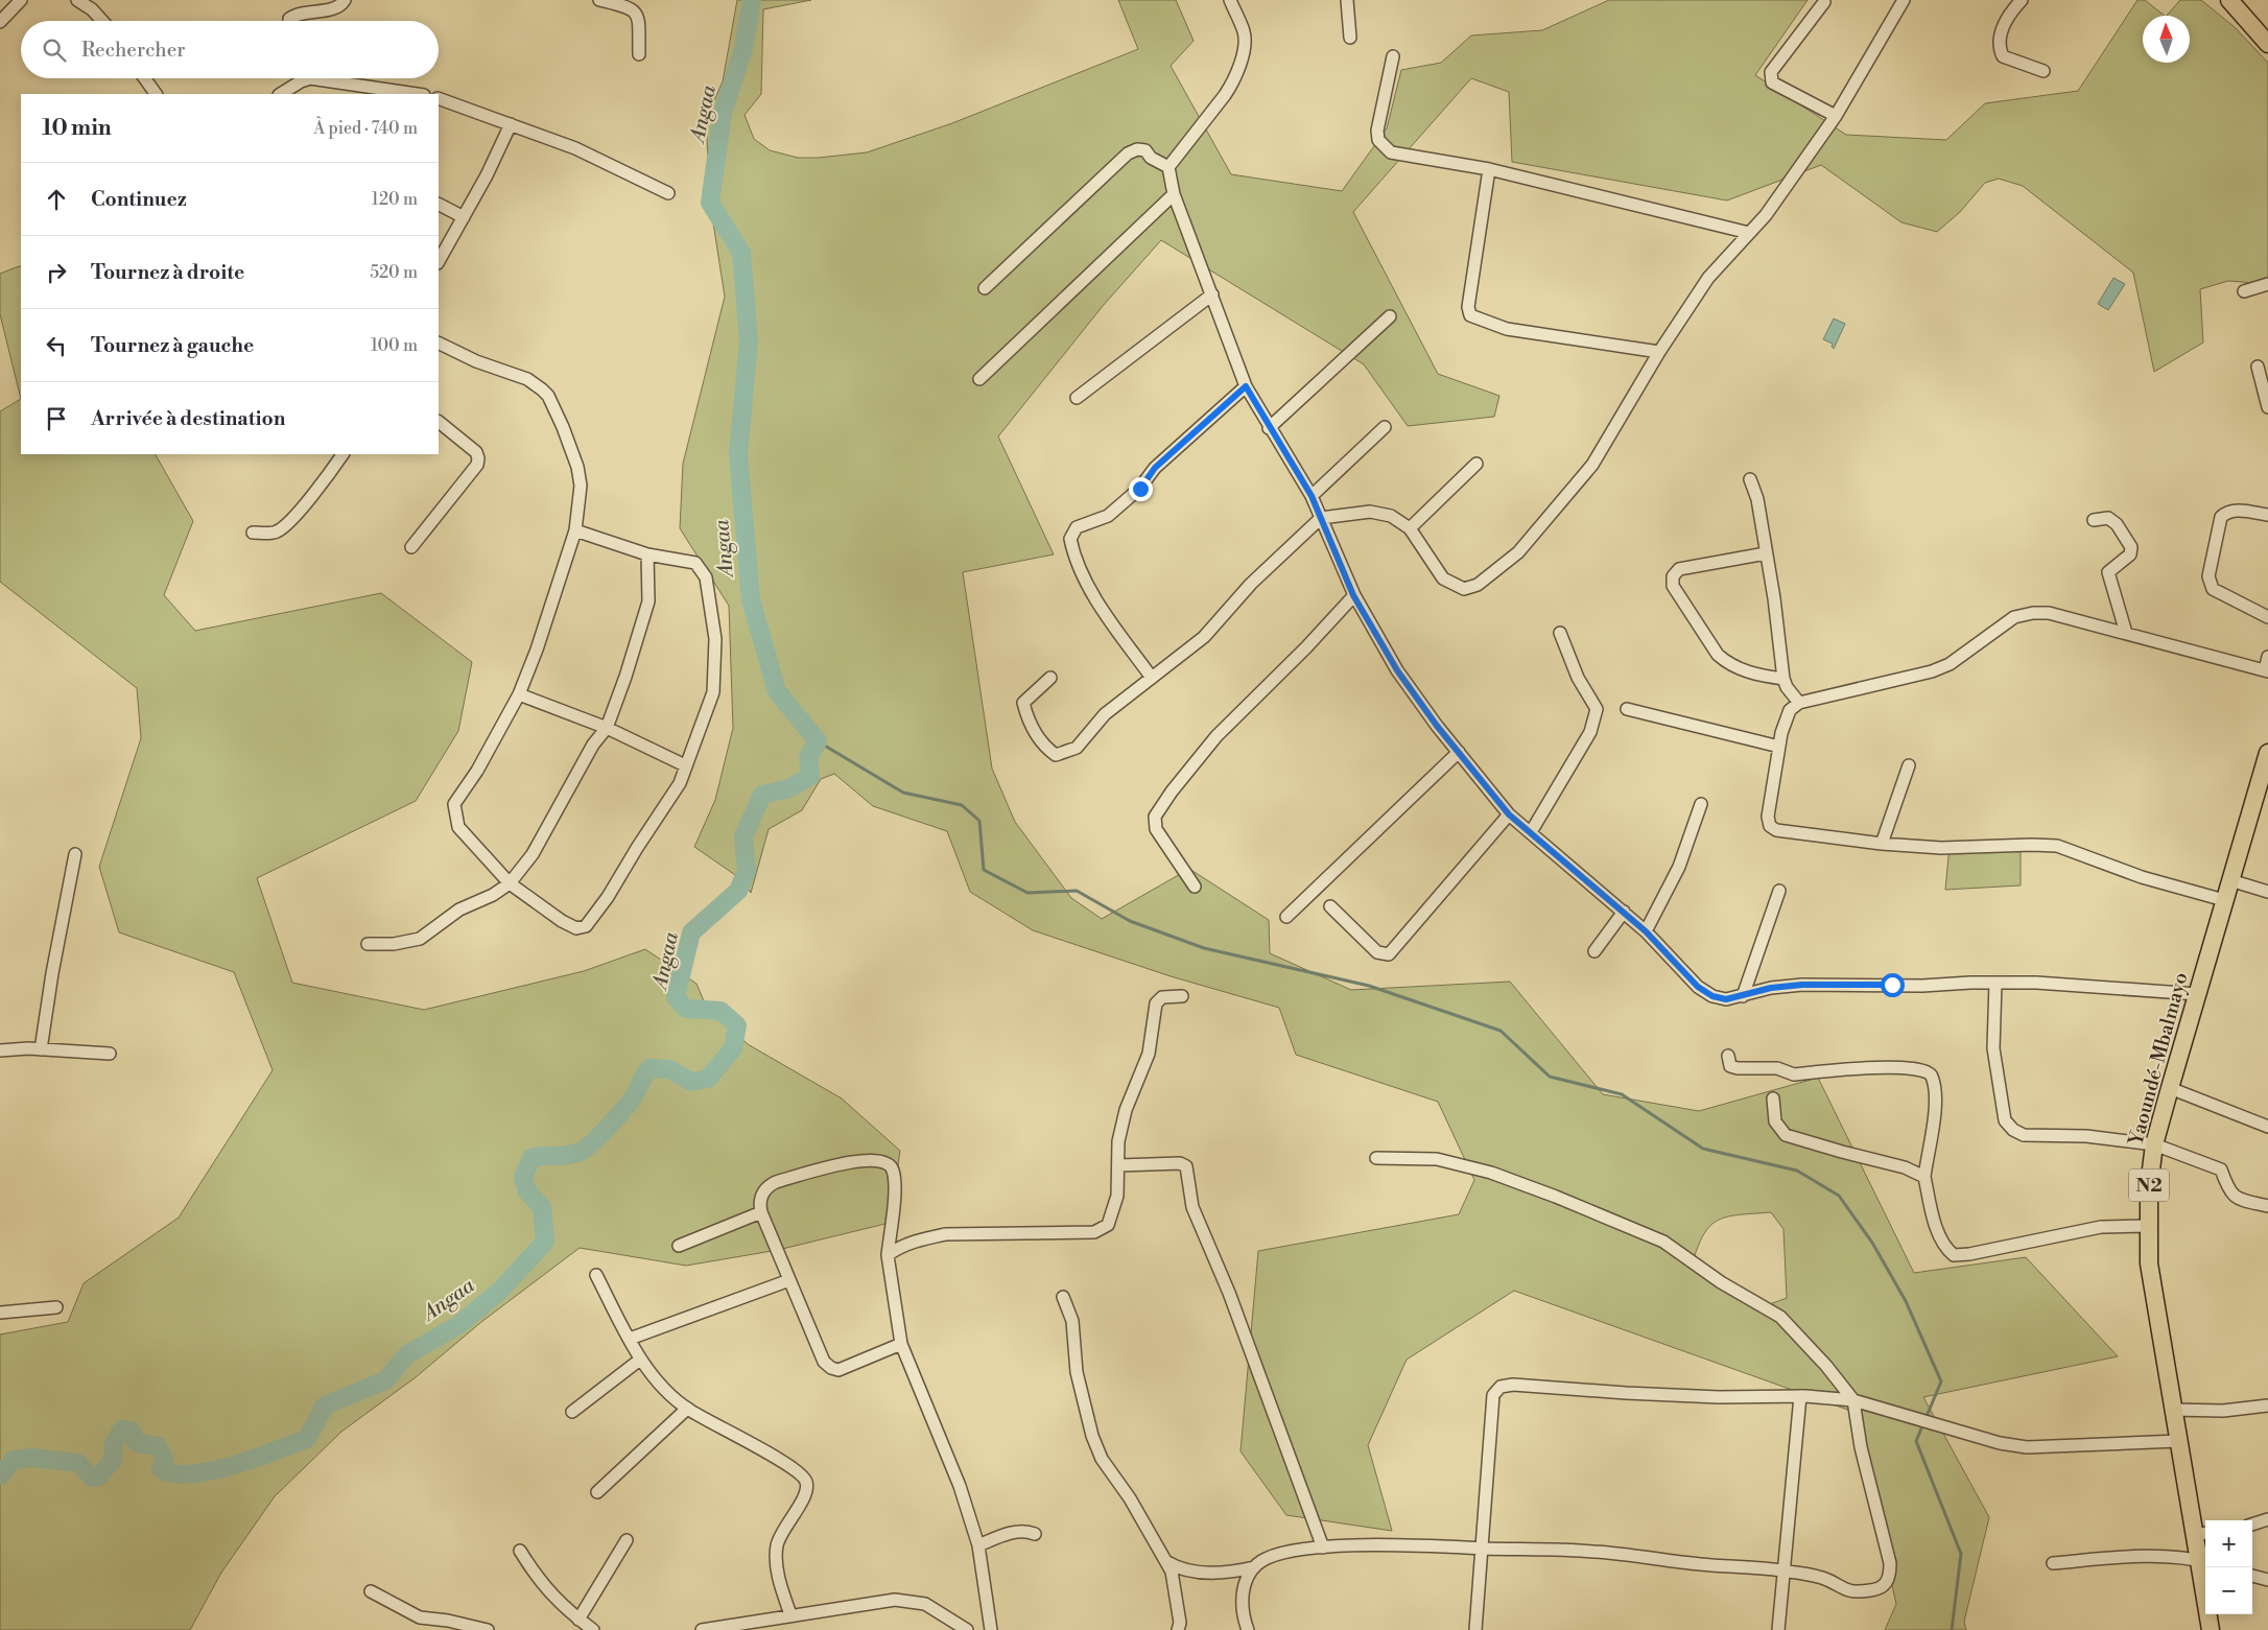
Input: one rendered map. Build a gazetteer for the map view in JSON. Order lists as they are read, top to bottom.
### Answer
{
  "streets": {
    "highway": ["Yaoundé-Mbalmayo", "N2"]
  },
  "water": ["Angaa"],
  "north": "top",
  "page": {
    "search": "Rechercher",
    "heading": ["10 min", "À pied · 740 m"],
    "list": [
      ["Continuez", "120 m"],
      ["Tournez à droite", "520 m"],
      ["Tournez à gauche", "100 m"],
      "Arrivée à destination"
    ],
    "map_buttons": ["+", "−"]
  }
}
